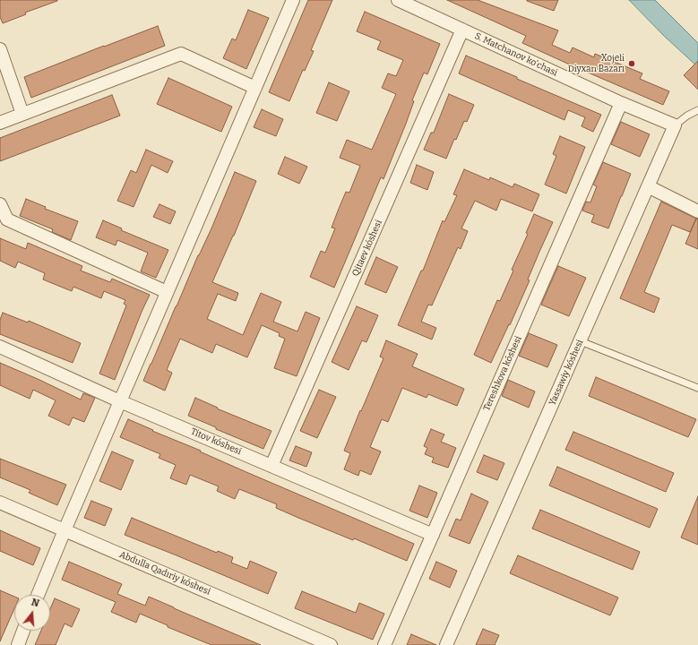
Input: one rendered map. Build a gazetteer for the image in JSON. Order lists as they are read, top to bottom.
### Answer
{
  "streets": {
    "street": [
      "S. Matchanov ko'chasi",
      "Qitaev kóshesi",
      "Yassawiy kóshesi",
      "Tereshkova kóshesi",
      "Titov kóshesi",
      "Abdulla Qadıriy kóshesi"
    ]
  },
  "crossings": [
    ["S. Matchanov ko'chasi", "Qitaev kóshesi"],
    ["S. Matchanov ko'chasi", "Yassawiy kóshesi"],
    ["S. Matchanov ko'chasi", "Tereshkova kóshesi"],
    ["Qitaev kóshesi", "Titov kóshesi"],
    ["Tereshkova kóshesi", "Titov kóshesi"]
  ],
  "places": ["Xojeli Diyxan Bazarı"],
  "north": "top"
}
